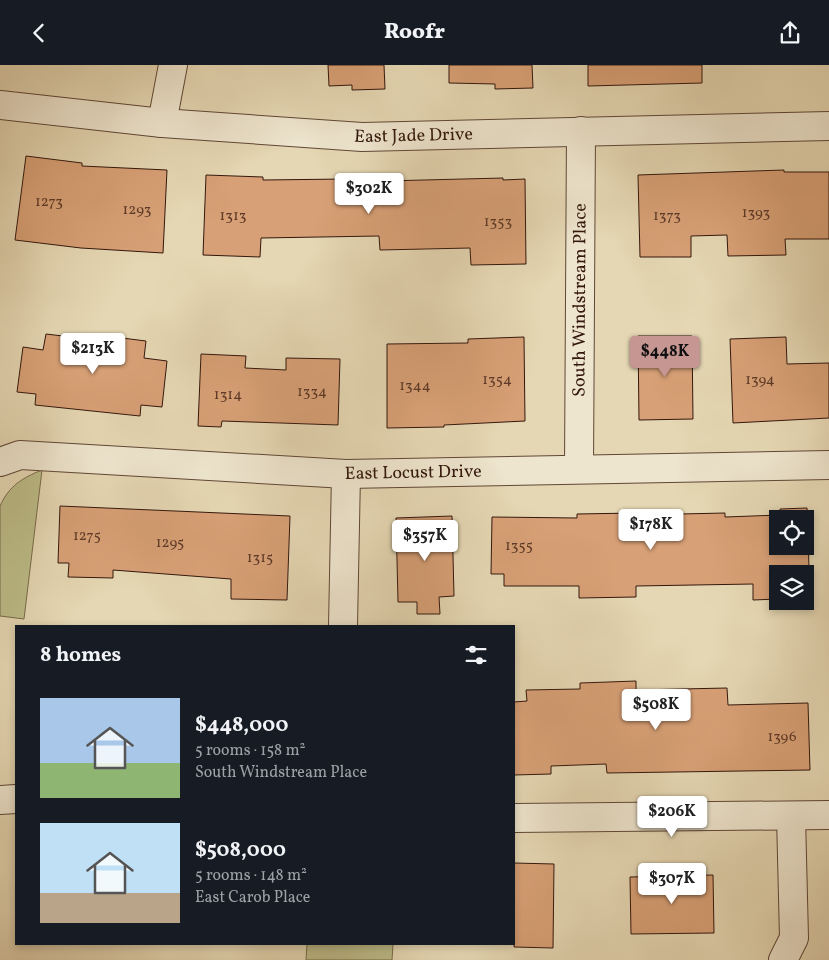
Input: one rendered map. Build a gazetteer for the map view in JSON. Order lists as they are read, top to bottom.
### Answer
{
  "streets": {
    "street": ["East Jade Drive", "South Windstream Place", "East Locust Drive"]
  },
  "crossings": [
    ["East Jade Drive", "South Windstream Place"],
    ["South Windstream Place", "East Locust Drive"]
  ],
  "house_numbers": [
    "1273",
    "1293",
    "1393",
    "1313",
    "1373",
    "1353",
    "1354",
    "1394",
    "1344",
    "1334",
    "1314",
    "1275",
    "1295",
    "1355",
    "1315",
    "1396"
  ],
  "page": {
    "header": "Roofr",
    "price": [
      "$302K",
      "$213K",
      "$448K",
      "$178K",
      "$357K",
      "$508K",
      "$206K",
      "$307K"
    ],
    "heading": "8 homes",
    "list": [
      {
        "name": "$448,000",
        "note": "5 rooms · 158 m² · South Windstream Place"
      },
      {
        "name": "$508,000",
        "note": "5 rooms · 148 m² · East Carob Place"
      }
    ]
  }
}
